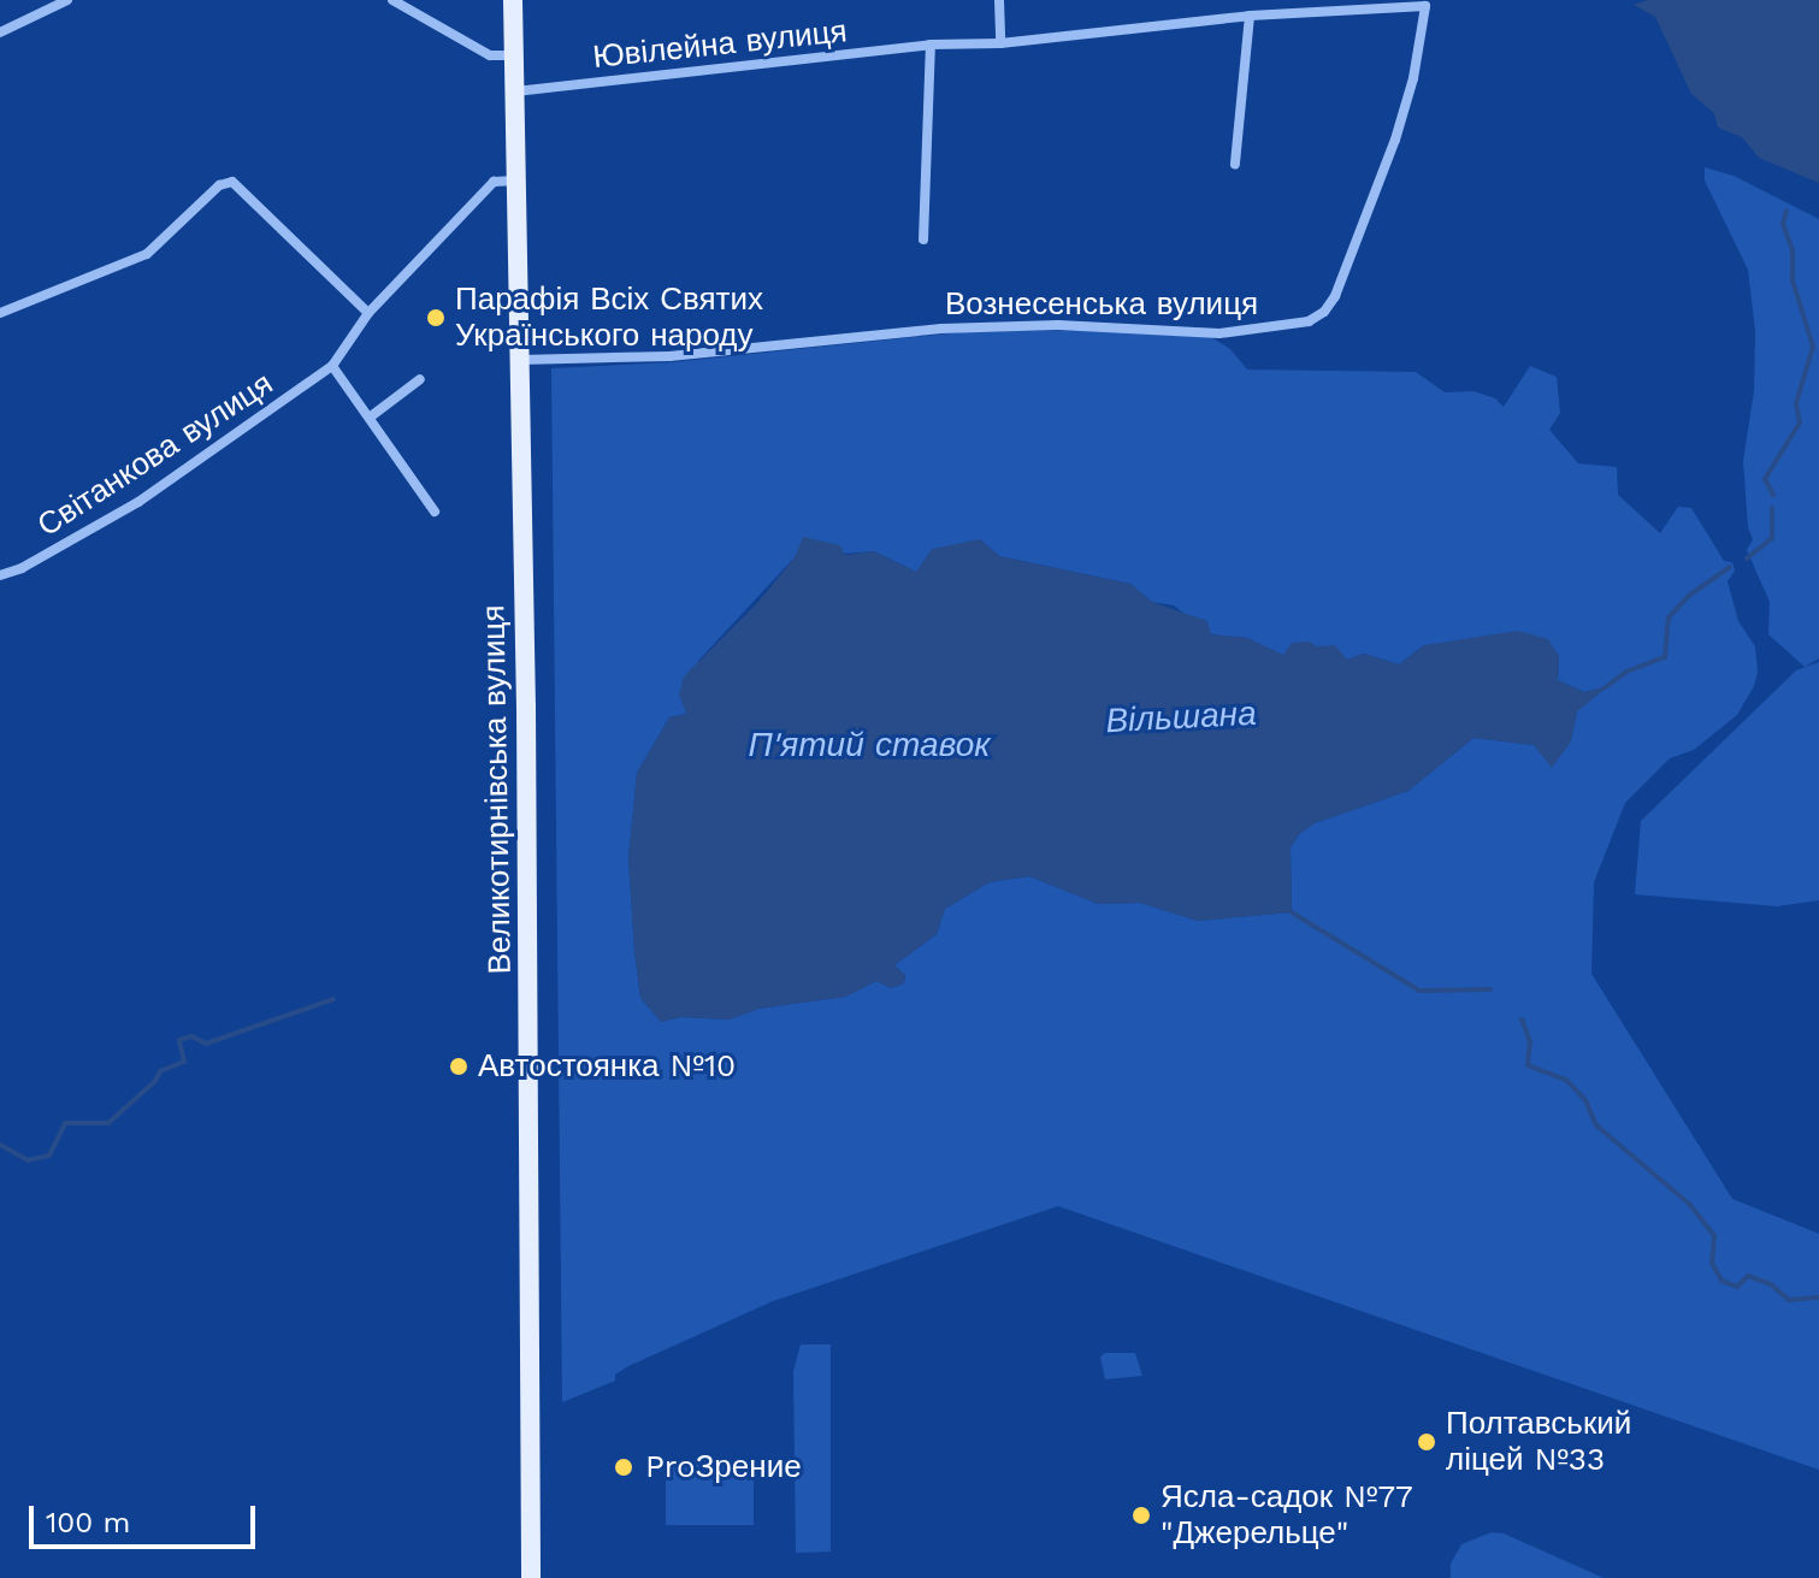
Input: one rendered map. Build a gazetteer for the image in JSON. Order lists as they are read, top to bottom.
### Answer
{
  "streets": {
    "main road": ["Великотирнівська вулиця"],
    "street": ["Ювілейна вулиця", "Вознесенська вулиця", "Світанкова вулиця"]
  },
  "crossings": [
    ["Ювілейна вулиця", "Вознесенська вулиця"],
    ["Ювілейна вулиця", "Великотирнівська вулиця"],
    ["Вознесенська вулиця", "Великотирнівська вулиця"],
    ["Світанкова вулиця", "Великотирнівська вулиця"]
  ],
  "water": ["Вільшана", "П'ятий ставок"],
  "places": [
    "Парафія Всіх Святих Українського народу",
    "Автостоянка №10",
    "Полтавський ліцей №33",
    "ProЗрение",
    "Ясла-садок №77 \"Джерельце\""
  ],
  "scale_bar": "100 m"
}
